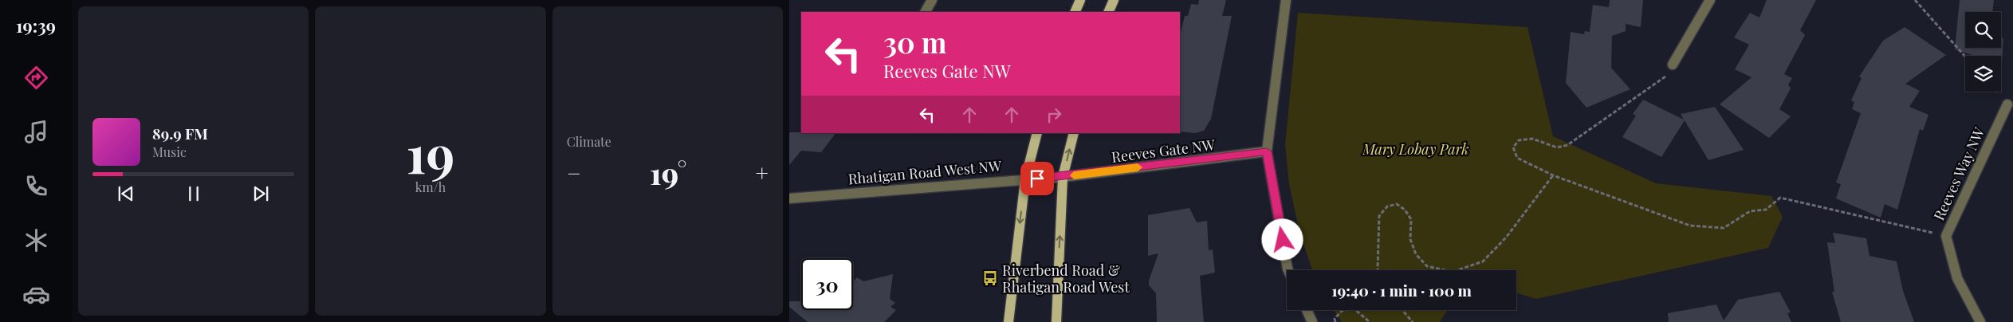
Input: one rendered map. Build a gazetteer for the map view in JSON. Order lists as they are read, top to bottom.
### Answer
{
  "streets": {
    "street": ["Reeves Gate NW", "Rhatigan Road West NW", "Reeves Way NW"]
  },
  "crossings": [
    ["Reeves Gate NW", "Rhatigan Road West NW"]
  ],
  "parks": ["Mary Lobay Park"],
  "places": {
    "bus stop": ["Riverbend Road & Rhatigan Road West"]
  },
  "page": {
    "tabs": "19:39",
    "tile": [
      ["19", "km/h"],
      "Climate"
    ],
    "turn": ["30 m", "Reeves Gate NW"],
    "song": ["89.9 FM", "Music"],
    "heat": ["−", "19°", "+"],
    "limit": "30",
    "trip": "19:40 · 1 min · 100 m"
  }
}
